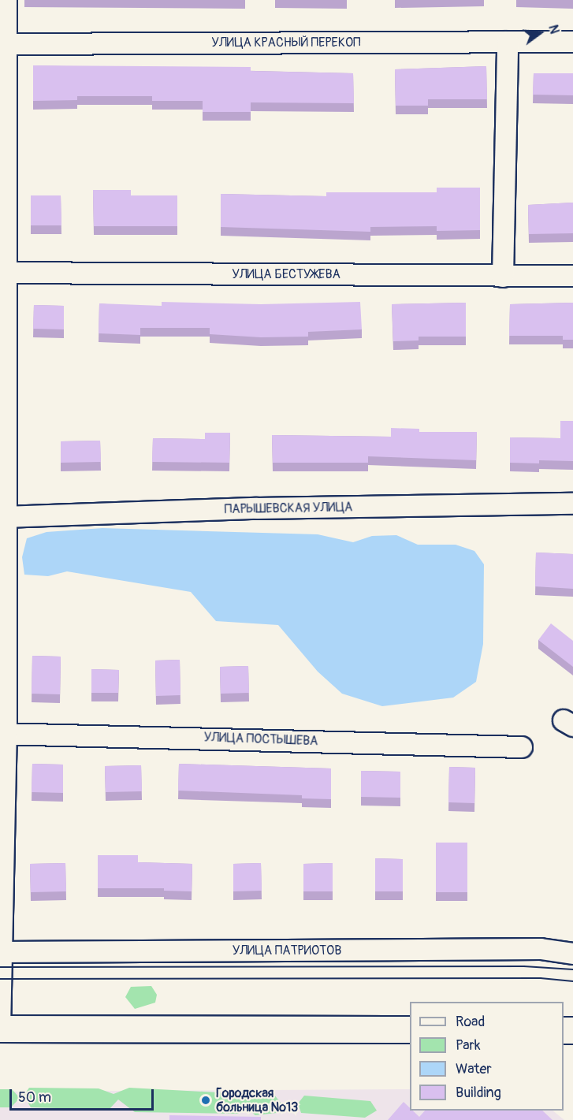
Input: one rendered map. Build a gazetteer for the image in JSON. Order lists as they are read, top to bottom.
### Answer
{
  "streets": {
    "street": [
      "УЛИЦА КРАСНЫЙ ПЕРЕКОП",
      "УЛИЦА БЕСТУЖЕВА",
      "ПАРЫШЕВСКАЯ УЛИЦА",
      "УЛИЦА ПОСТЫШЕВА",
      "УЛИЦА ПАТРИОТОВ"
    ]
  },
  "places": ["Городская больница №13"],
  "legend": [
    "Road",
    "Park",
    "Water",
    "Building"
  ],
  "scale_bar": "50 m",
  "north": "right"
}
